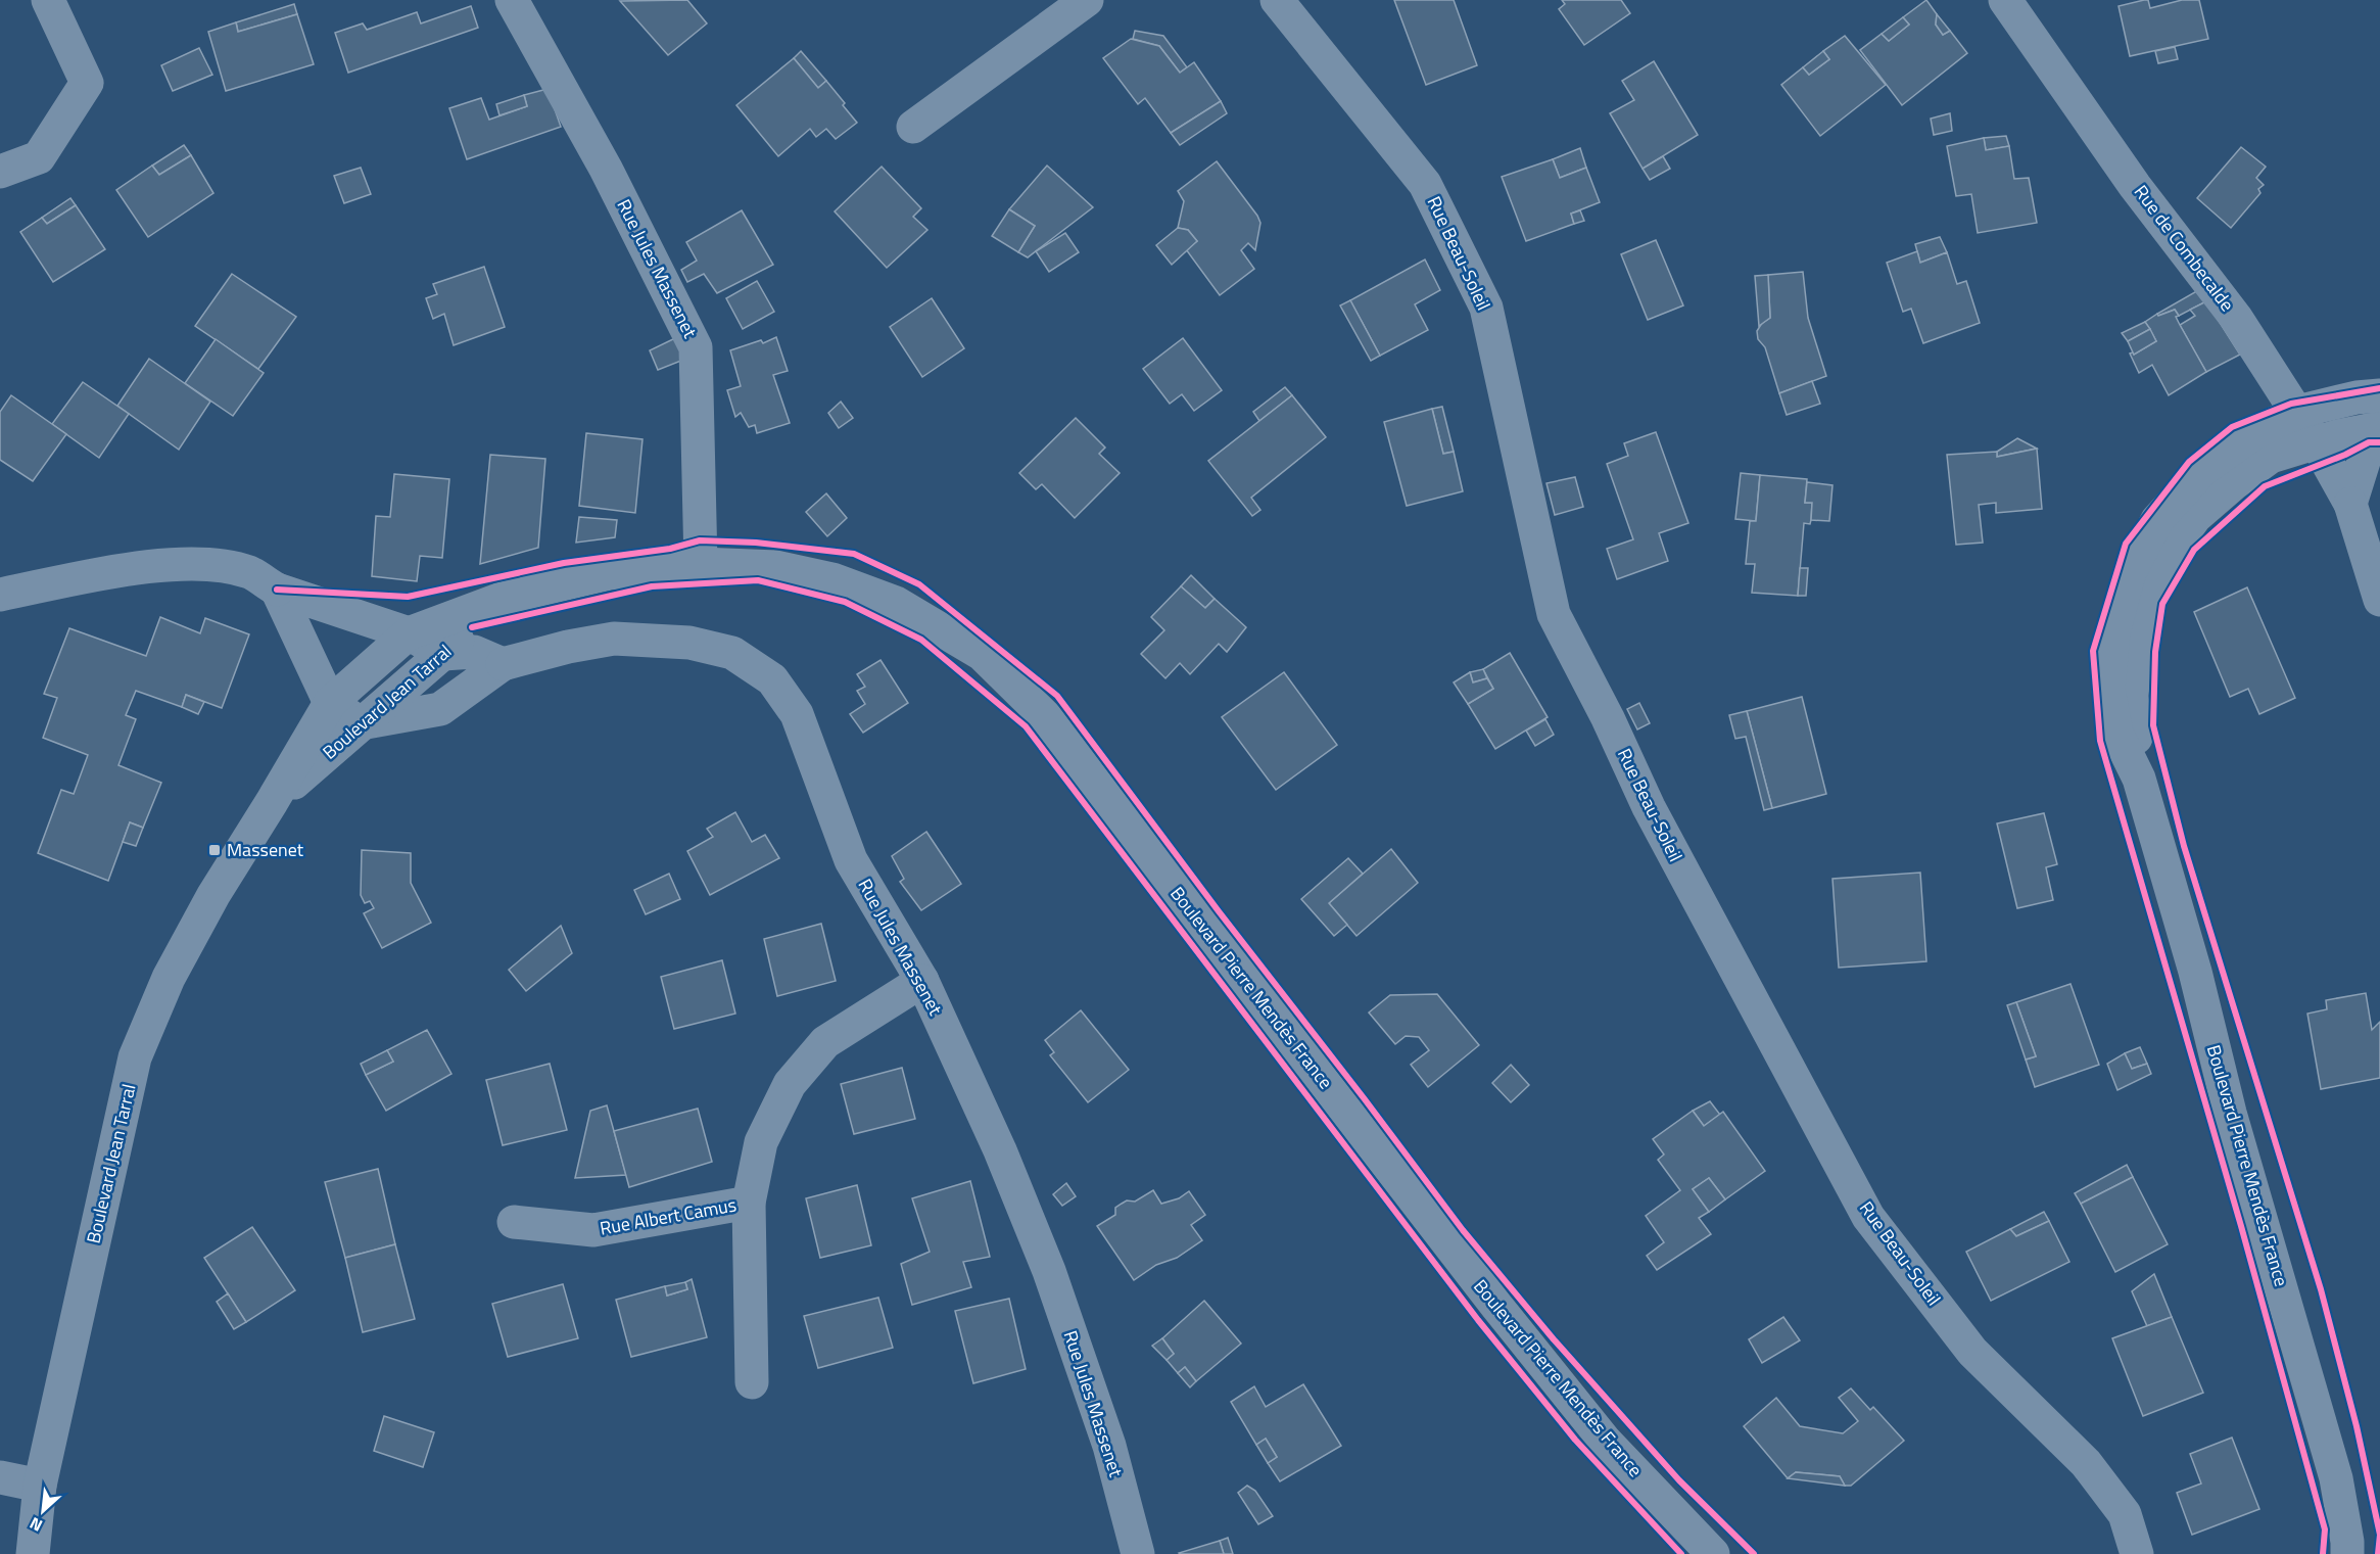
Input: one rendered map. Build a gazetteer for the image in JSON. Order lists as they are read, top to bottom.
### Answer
{
  "streets": {
    "street": [
      "Rue de Combecalde",
      "Rue Beau-Soleil",
      "Rue Jules Massenet",
      "Boulevard Jean Tarral",
      "Boulevard Pierre Mendès France",
      "Rue Albert Camus"
    ]
  },
  "crossings": [
    ["Rue de Combecalde", "Boulevard Pierre Mendès France"],
    ["Rue Jules Massenet", "Boulevard Jean Tarral"],
    ["Rue Jules Massenet", "Boulevard Pierre Mendès France"],
    ["Rue Jules Massenet", "Rue Albert Camus"],
    ["Boulevard Jean Tarral", "Boulevard Pierre Mendès France"]
  ],
  "places": {
    "transit": ["Massenet"]
  },
  "north": "bottom left"
}
